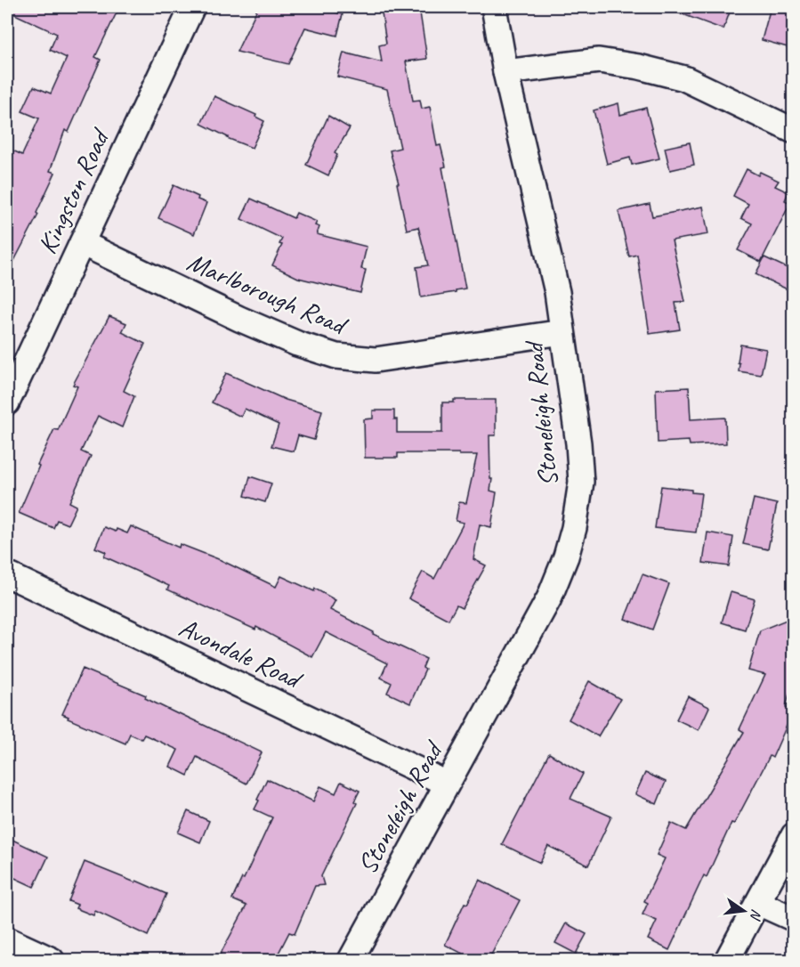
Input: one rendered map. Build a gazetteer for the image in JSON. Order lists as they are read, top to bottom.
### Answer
{
  "streets": {
    "street": [
      "Kingston Road",
      "Marlborough Road",
      "Stoneleigh Road",
      "Avondale Road"
    ]
  },
  "crossings": [
    ["Kingston Road", "Marlborough Road"],
    ["Marlborough Road", "Stoneleigh Road"],
    ["Stoneleigh Road", "Avondale Road"]
  ],
  "north": "right"
}
